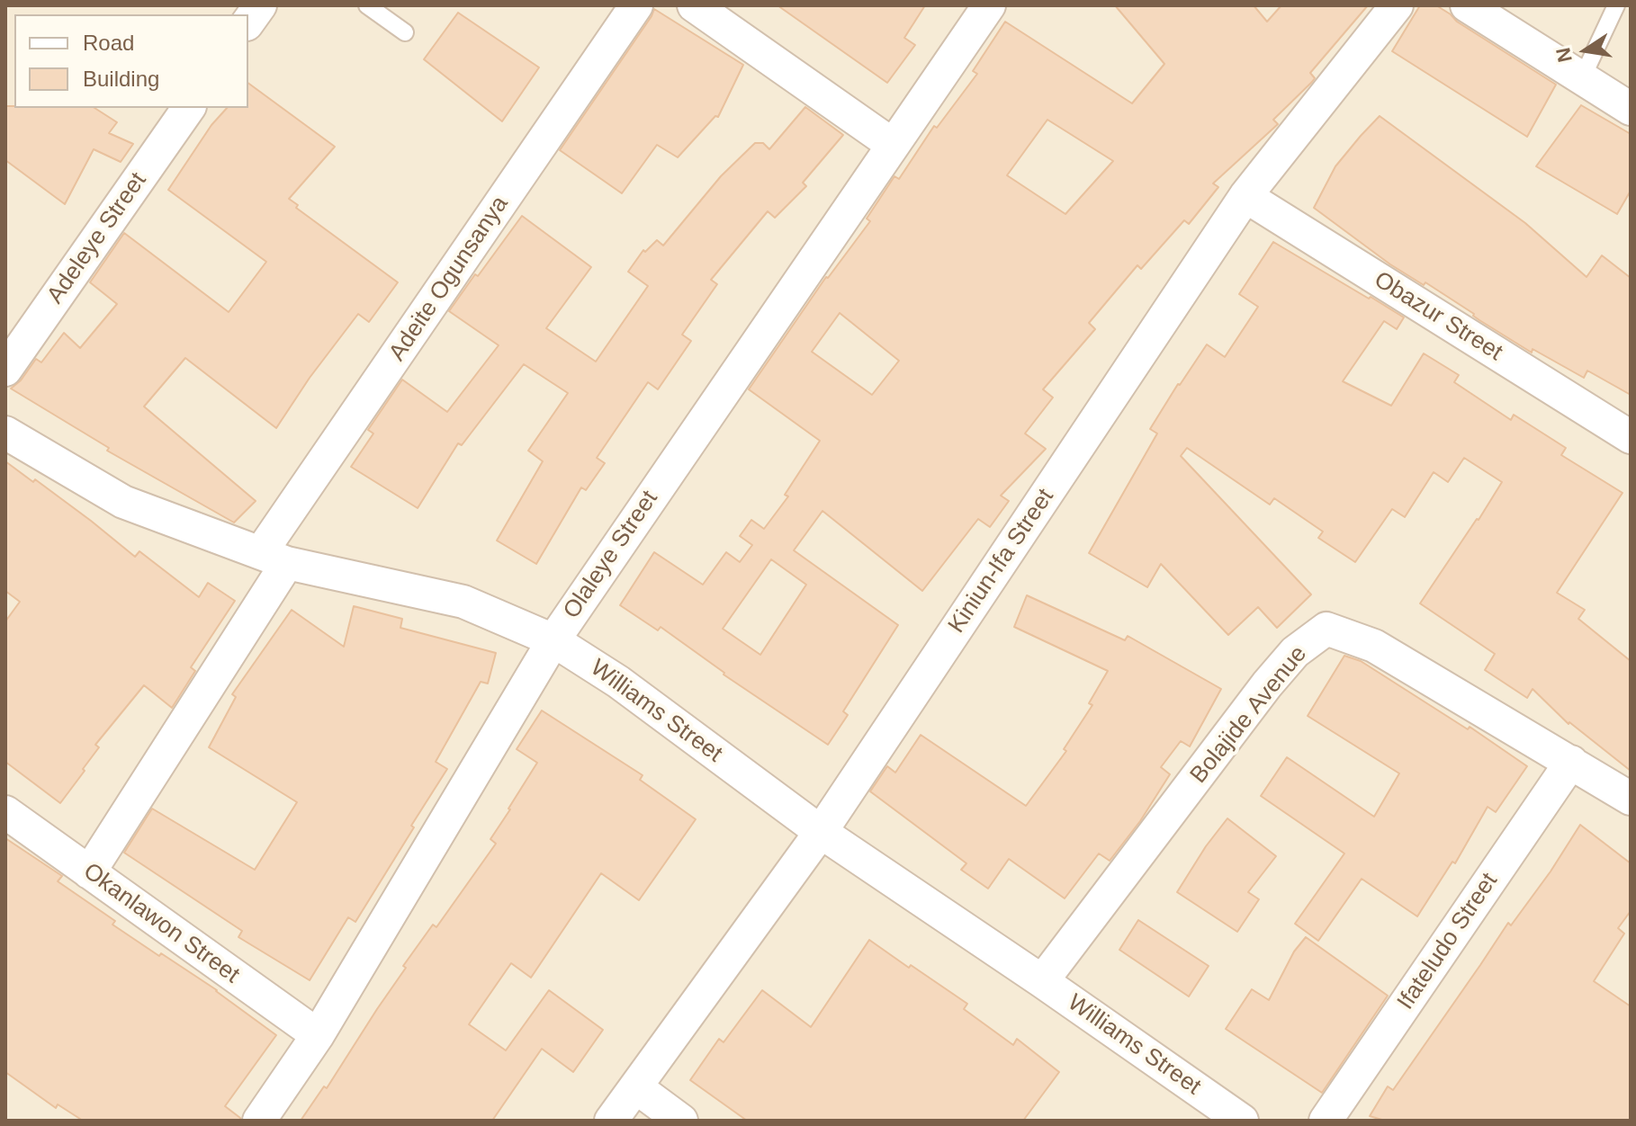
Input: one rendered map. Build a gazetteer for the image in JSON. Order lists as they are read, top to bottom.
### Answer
{
  "streets": {
    "street": [
      "Adeleye Street",
      "Adeite Ogunsanya",
      "Obazur Street",
      "Olaleye Street",
      "Kiniun-Ifa Street",
      "Williams Street",
      "Bolajide Avenue",
      "Okanlawon Street",
      "Ifateludo Street"
    ]
  },
  "crossings": [
    ["Adeite Ogunsanya", "Williams Street"],
    ["Adeite Ogunsanya", "Okanlawon Street"],
    ["Obazur Street", "Kiniun-Ifa Street"],
    ["Olaleye Street", "Williams Street"],
    ["Olaleye Street", "Okanlawon Street"],
    ["Kiniun-Ifa Street", "Williams Street"],
    ["Williams Street", "Bolajide Avenue"],
    ["Bolajide Avenue", "Ifateludo Street"]
  ],
  "legend": ["Road", "Building"],
  "north": "left"
}
